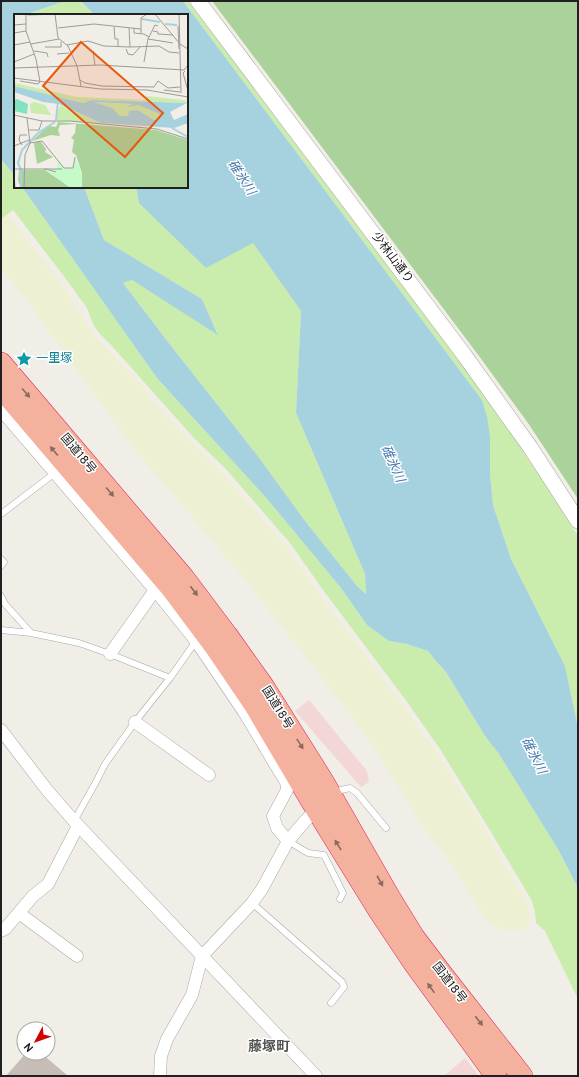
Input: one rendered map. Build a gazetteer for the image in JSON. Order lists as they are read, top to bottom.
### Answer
{
  "streets": {
    "highway": ["国道18号"],
    "street": ["少林山通り"]
  },
  "districts": ["藤塚町"],
  "water": ["碓氷川"],
  "places": {
    "place": ["一里塚"]
  },
  "north": "bottom left"
}
